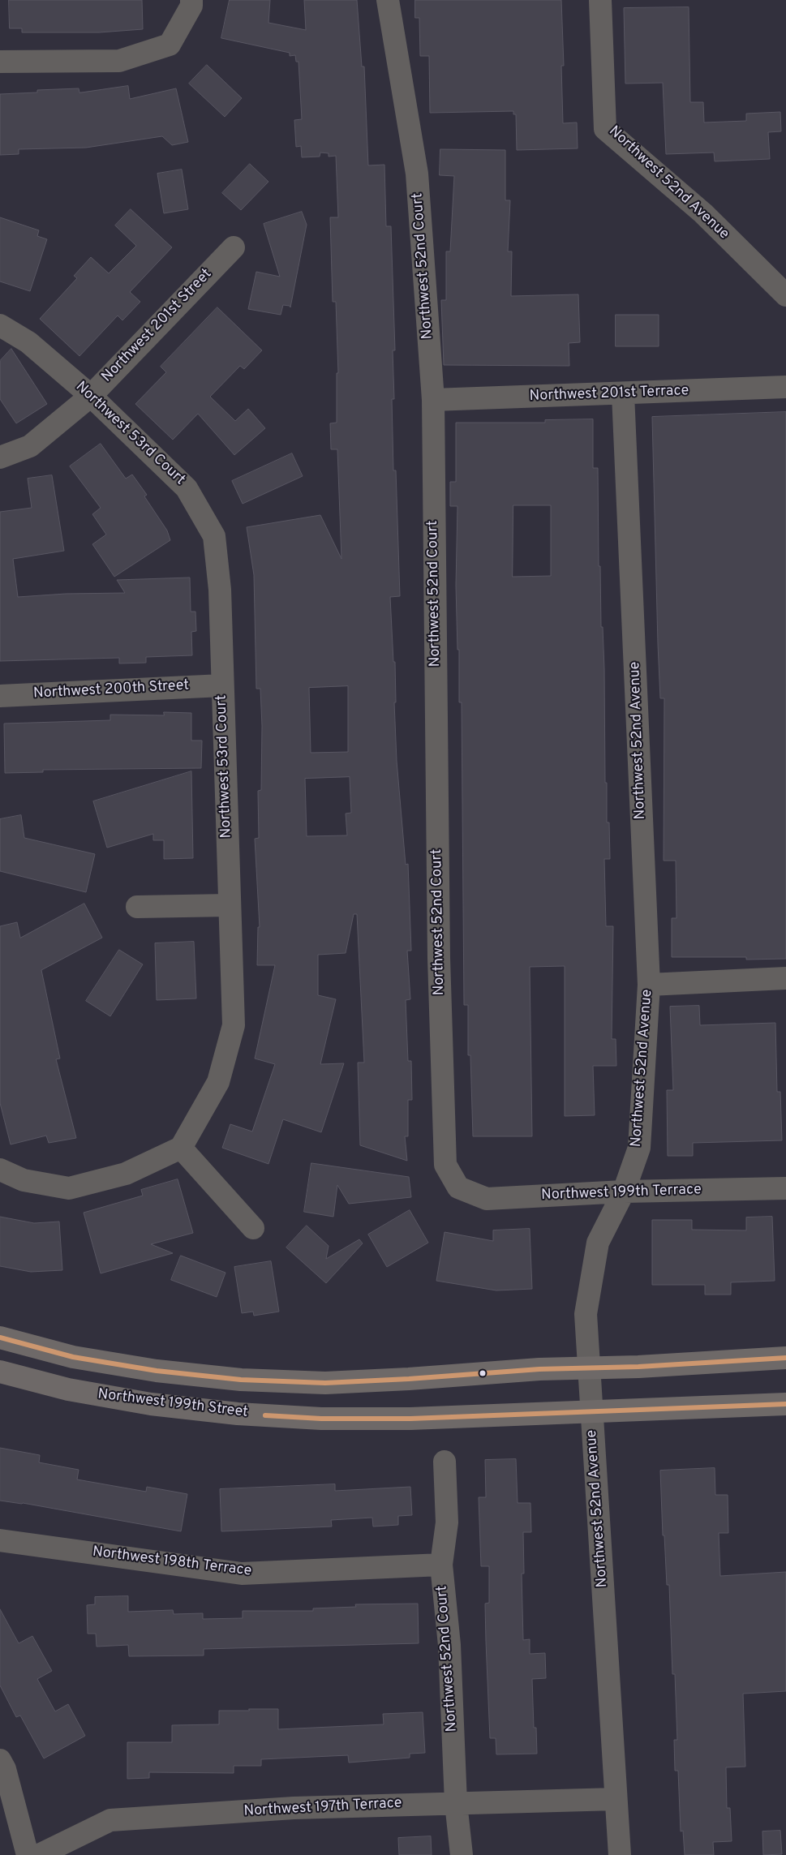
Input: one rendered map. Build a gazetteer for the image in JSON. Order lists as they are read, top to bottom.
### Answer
{
  "streets": {
    "main road": ["Northwest 199th Street"],
    "street": [
      "Northwest 52nd Avenue",
      "Northwest 52nd Court",
      "Northwest 201st Street",
      "Northwest 201st Terrace",
      "Northwest 53rd Court",
      "Northwest 200th Street",
      "Northwest 199th Terrace",
      "Northwest 198th Terrace",
      "Northwest 197th Terrace"
    ]
  },
  "crossings": [
    ["Northwest 52nd Avenue", "Northwest 201st Terrace"],
    ["Northwest 52nd Avenue", "Northwest 199th Terrace"],
    ["Northwest 52nd Avenue", "Northwest 199th Street"],
    ["Northwest 52nd Avenue", "Northwest 197th Terrace"],
    ["Northwest 52nd Court", "Northwest 201st Terrace"],
    ["Northwest 52nd Court", "Northwest 199th Terrace"],
    ["Northwest 52nd Court", "Northwest 198th Terrace"],
    ["Northwest 52nd Court", "Northwest 197th Terrace"],
    ["Northwest 201st Street", "Northwest 53rd Court"],
    ["Northwest 53rd Court", "Northwest 200th Street"]
  ]
}
